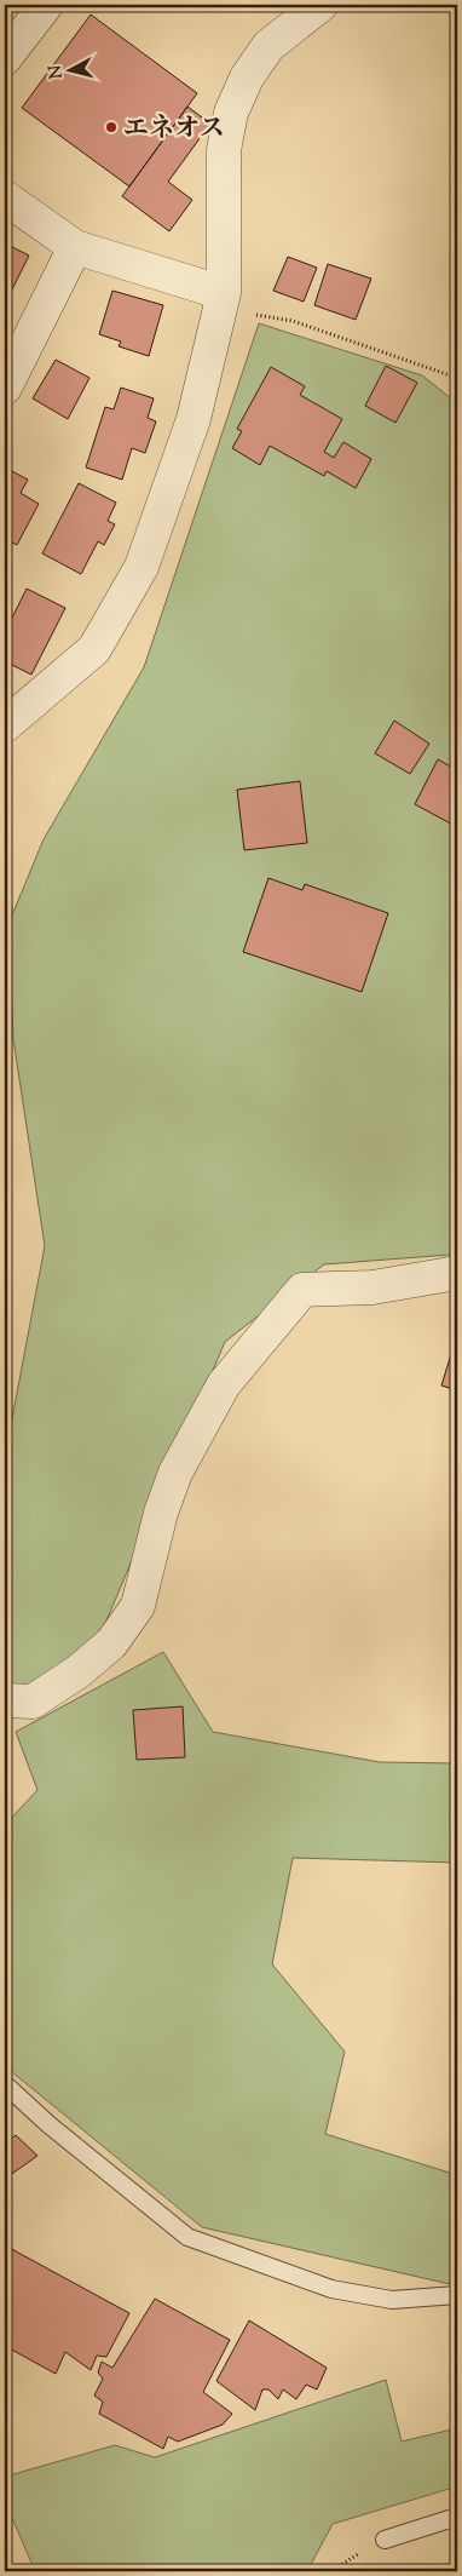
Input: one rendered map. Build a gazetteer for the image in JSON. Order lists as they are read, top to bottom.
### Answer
{
  "places": ["エネオス"],
  "north": "left"
}
